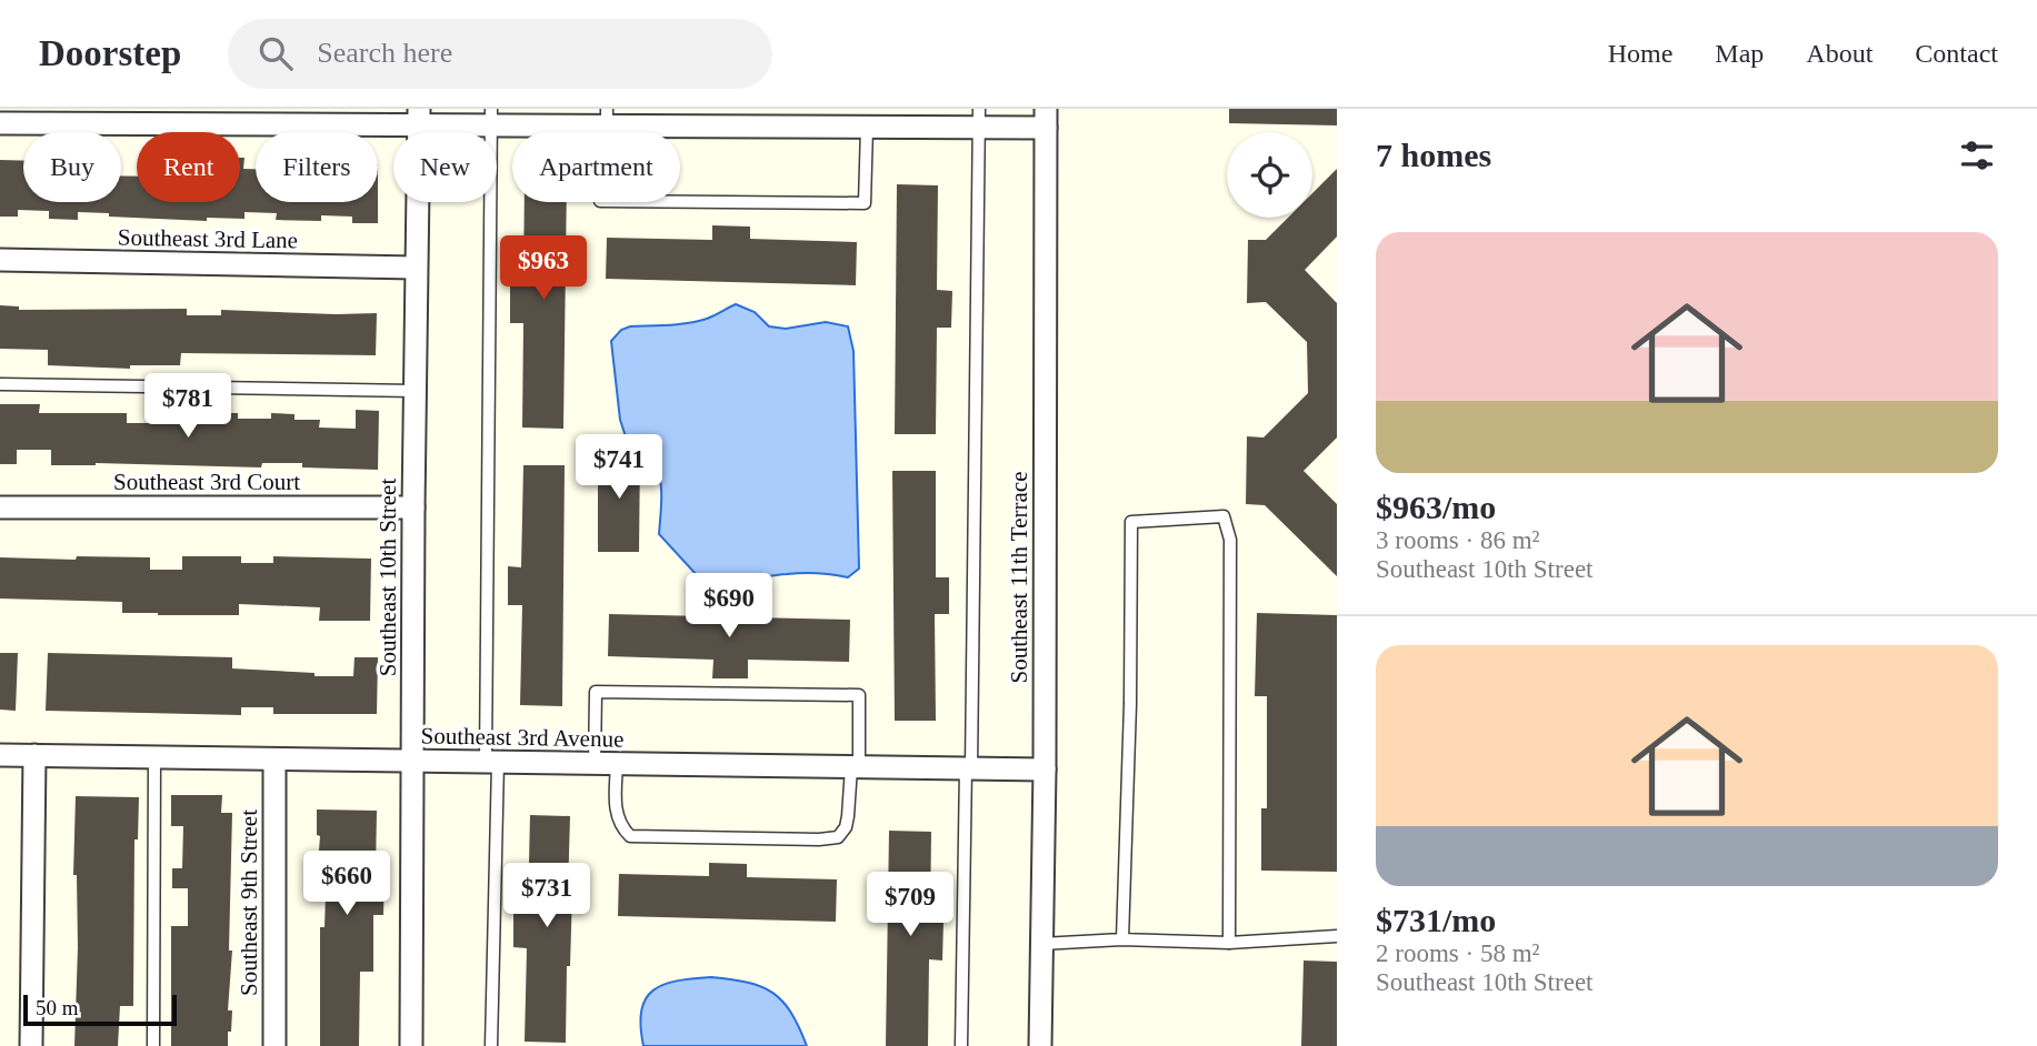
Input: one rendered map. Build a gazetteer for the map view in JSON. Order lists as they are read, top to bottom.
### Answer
{
  "streets": {
    "street": [
      "Southeast 3rd Lane",
      "Southeast 3rd Court",
      "Southeast 10th Street",
      "Southeast 11th Terrace",
      "Southeast 3rd Avenue",
      "Southeast 9th Street"
    ]
  },
  "crossings": [
    ["Southeast 3rd Lane", "Southeast 10th Street"],
    ["Southeast 3rd Court", "Southeast 10th Street"],
    ["Southeast 10th Street", "Southeast 3rd Avenue"],
    ["Southeast 11th Terrace", "Southeast 3rd Avenue"],
    ["Southeast 3rd Avenue", "Southeast 9th Street"]
  ],
  "scale_bar": "50 m",
  "page": {
    "header": "Doorstep",
    "search": "Search here",
    "nav": [
      "Home",
      "Map",
      "About",
      "Contact"
    ],
    "heading": "7 homes",
    "chip": [
      "Buy",
      "Rent",
      "Filters",
      "New",
      "Apartment"
    ],
    "list": [
      {
        "name": "$963/mo",
        "note": "3 rooms · 86 m² · Southeast 10th Street"
      },
      {
        "name": "$731/mo",
        "note": "2 rooms · 58 m² · Southeast 10th Street"
      }
    ],
    "price": [
      "$963",
      "$781",
      "$741",
      "$690",
      "$660",
      "$731",
      "$709"
    ],
    "scale": "50 m"
  }
}
